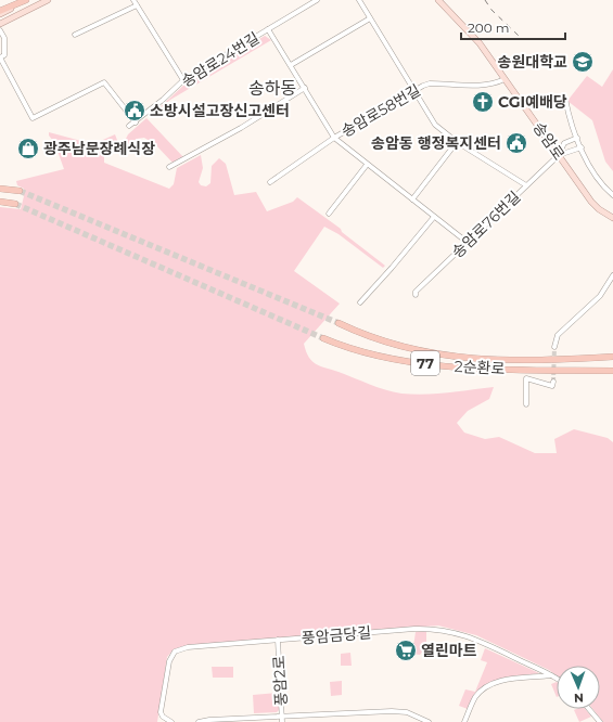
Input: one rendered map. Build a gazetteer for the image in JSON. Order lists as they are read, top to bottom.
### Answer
{
  "streets": {
    "highway": ["77", "2순환로"],
    "main road": ["송암로"],
    "street": [
      "송암로24번길",
      "송암로58번길",
      "송암로76번길",
      "풍암금당길",
      "풍암2로"
    ]
  },
  "crossings": [
    ["송암로58번길", "송암로"],
    ["송암로", "송암로76번길"],
    ["풍암금당길", "풍암2로"]
  ],
  "districts": ["송하동"],
  "places": {
    "school or university": ["송원대학교"],
    "church": ["CGI예배당"],
    "public building": ["소방시설고장신고센터", "송암동 행정복지센터"],
    "shop": ["광주남문장례식장"],
    "supermarket": ["열린마트"]
  },
  "scale_bar": "200 m",
  "north": "bottom"
}
